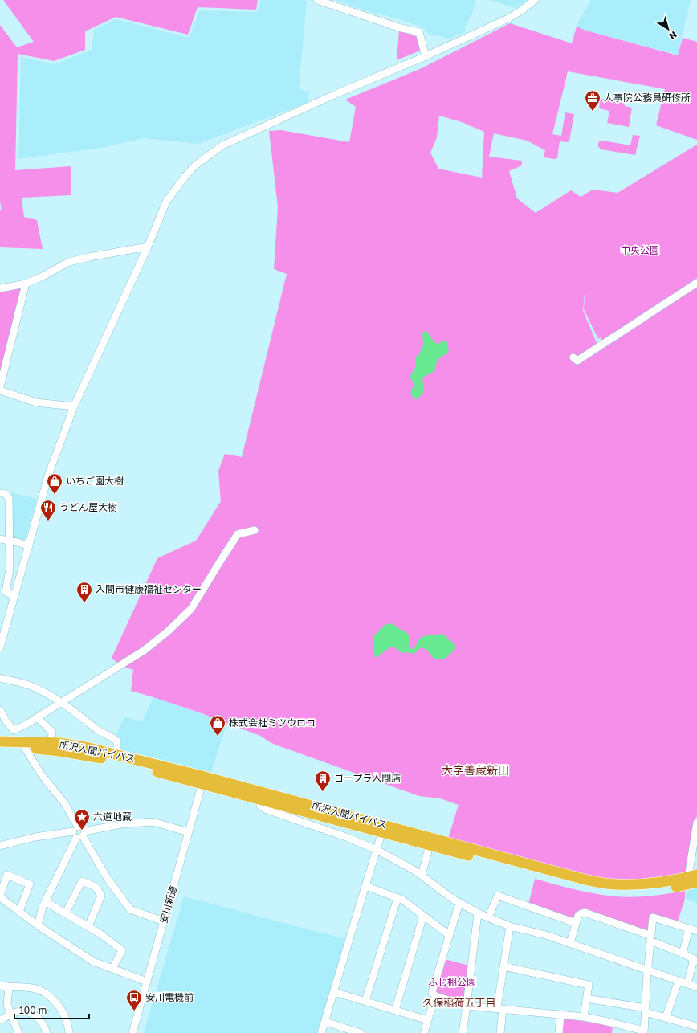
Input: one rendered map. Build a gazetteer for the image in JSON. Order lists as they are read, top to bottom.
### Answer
{
  "streets": {
    "highway": ["所沢入間バイパス"],
    "street": ["安川新道"]
  },
  "crossings": [
    ["所沢入間バイパス", "安川新道"]
  ],
  "districts": ["大字善蔵新田", "久保稲荷五丁目"],
  "parks": ["中央公園", "ふじ棚公園"],
  "places": {
    "office": ["人事院公務員研修所"],
    "shop": ["いちご園大樹", "株式会社ミツウロコ"],
    "restaurant": ["うどん屋大樹"],
    "building": ["入間市健康福祉センター", "ゴープラ入間店"],
    "place": ["六道地蔵"],
    "bus stop": ["安川電機前"]
  },
  "scale_bar": "100 m",
  "north": "bottom right"
}
